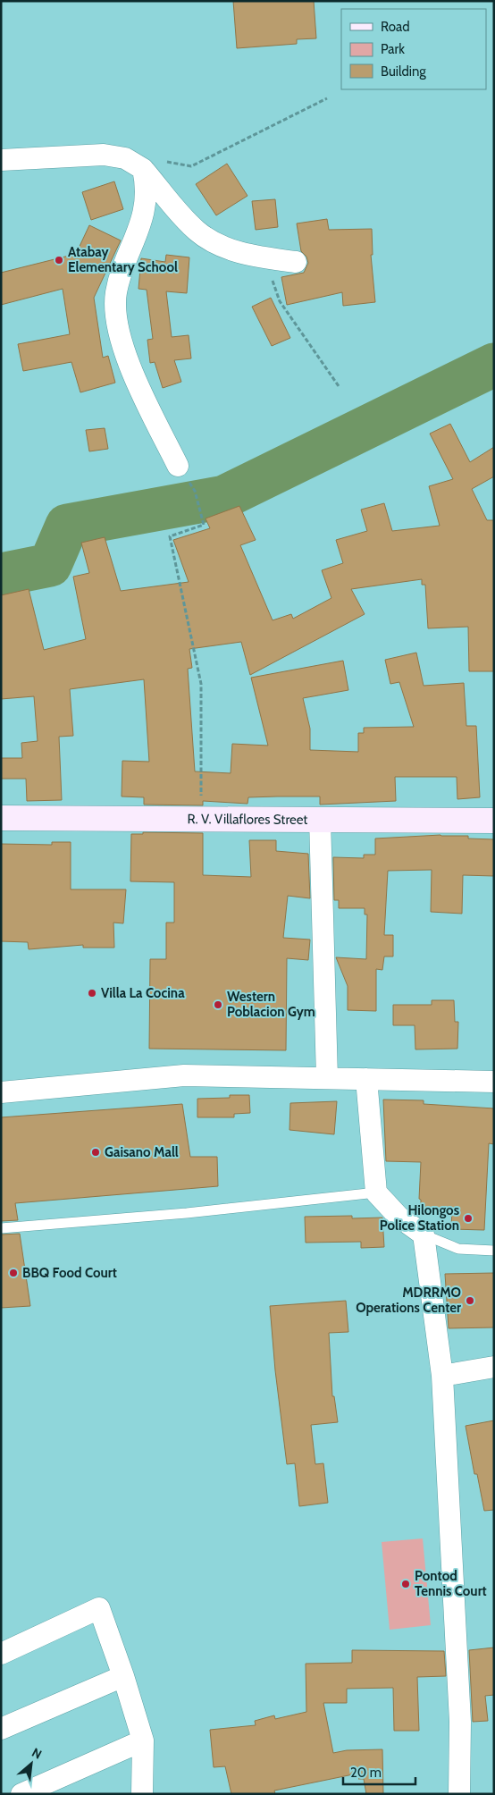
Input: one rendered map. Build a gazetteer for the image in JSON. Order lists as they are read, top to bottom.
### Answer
{
  "streets": {
    "main road": ["R. V. Villaflores Street"]
  },
  "places": [
    "Atabay Elementary School",
    "Villa La Cocina",
    "Western Poblacion Gym",
    "Gaisano Mall",
    "Hilongos Police Station",
    "BBQ Food Court",
    "MDRRMO Operations Center",
    "Pontod Tennis Court"
  ],
  "legend": ["Road", "Park", "Building"],
  "scale_bar": "20 m",
  "north": "top right"
}
